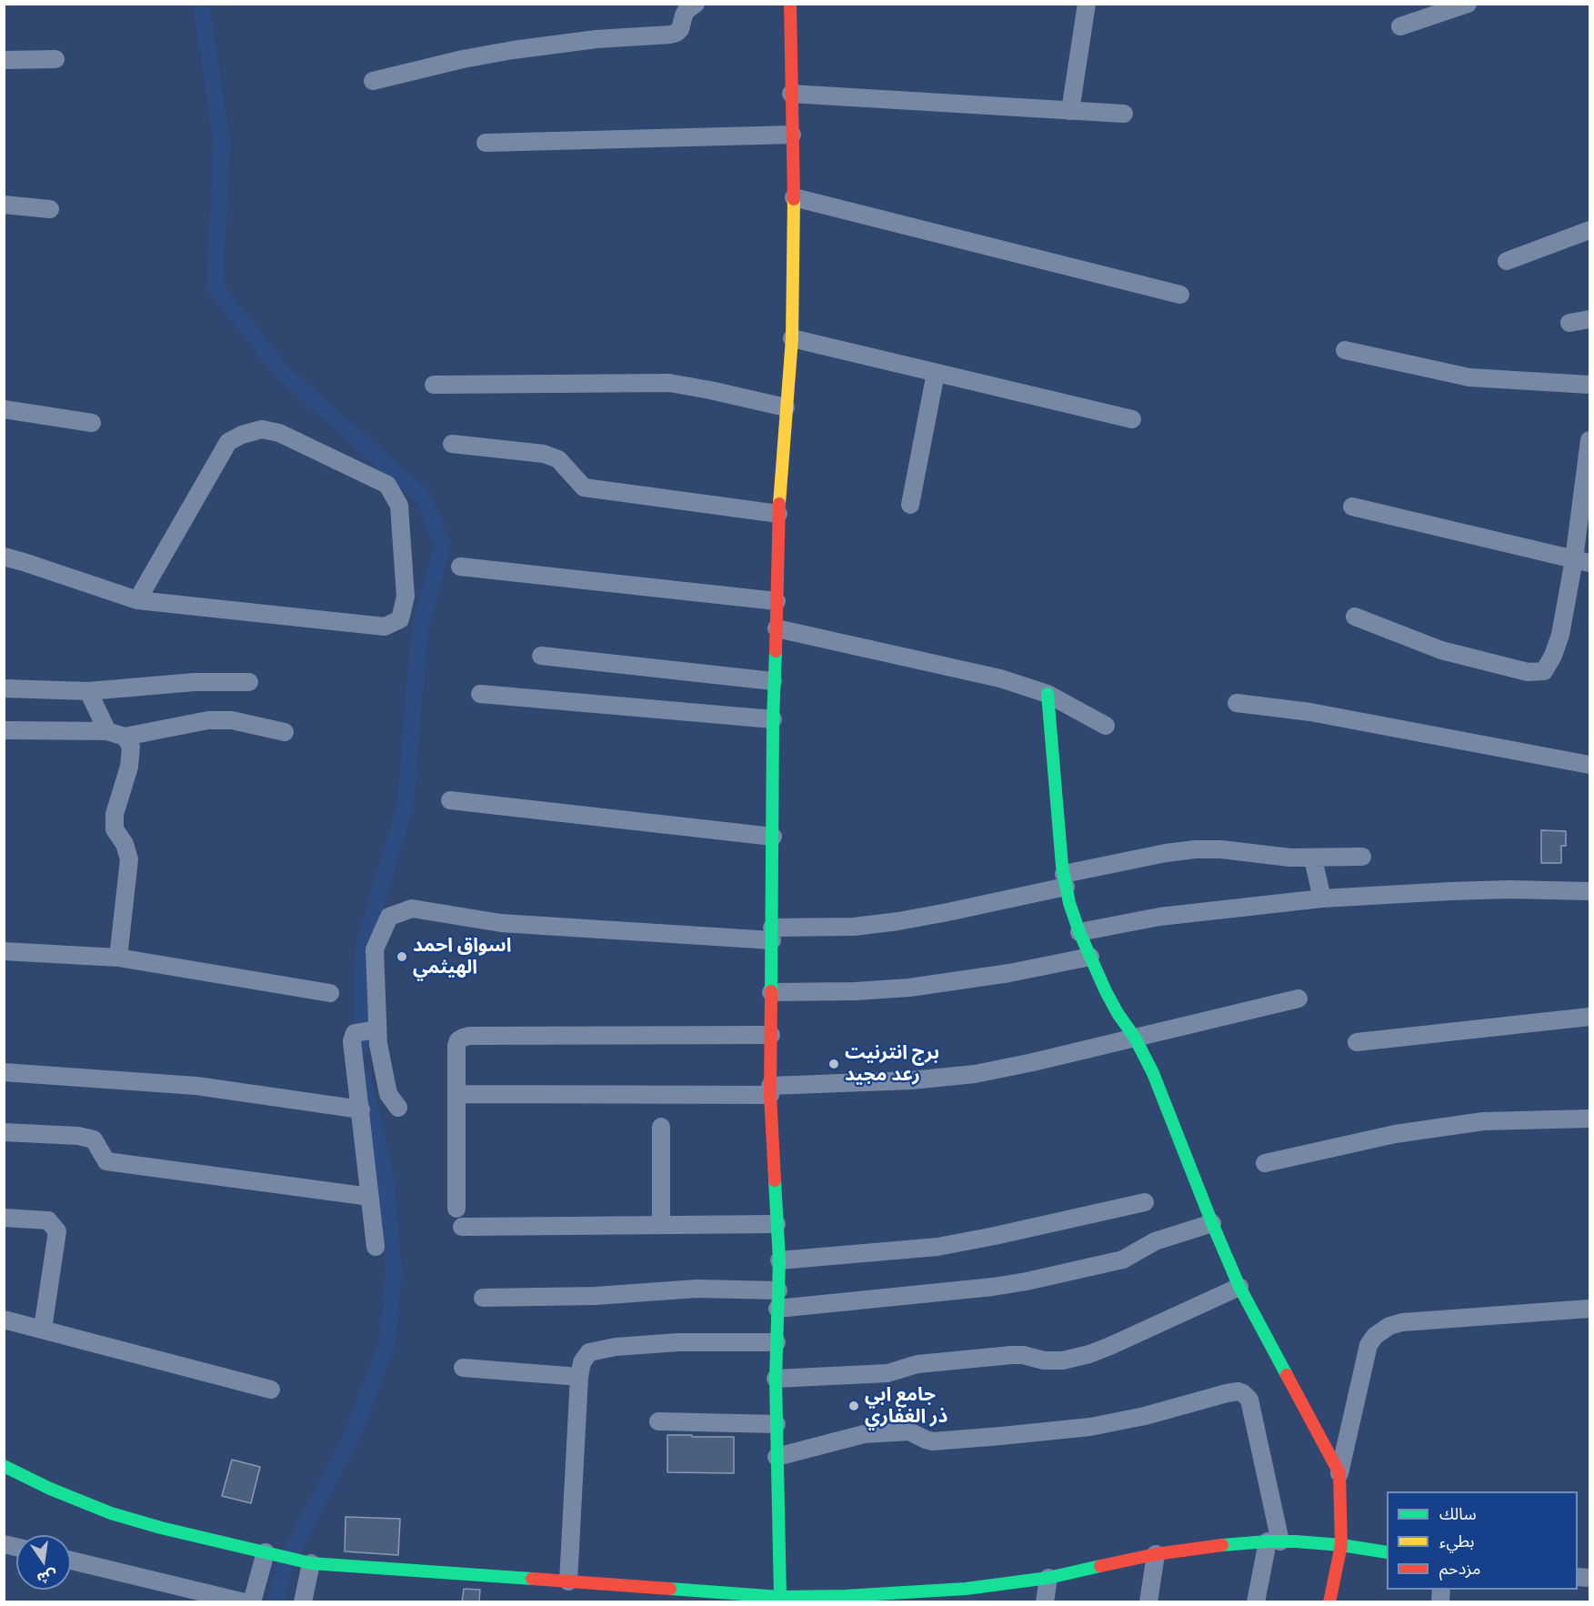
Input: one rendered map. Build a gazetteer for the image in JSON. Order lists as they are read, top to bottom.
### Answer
{
  "places": ["اسواق احمد الهيثمي", "برج انترنيت رعد مجيد", "جامع ابي ذر الغفاري"],
  "legend": ["سالك", "بطيء", "مزدحم"],
  "north": "bottom"
}
